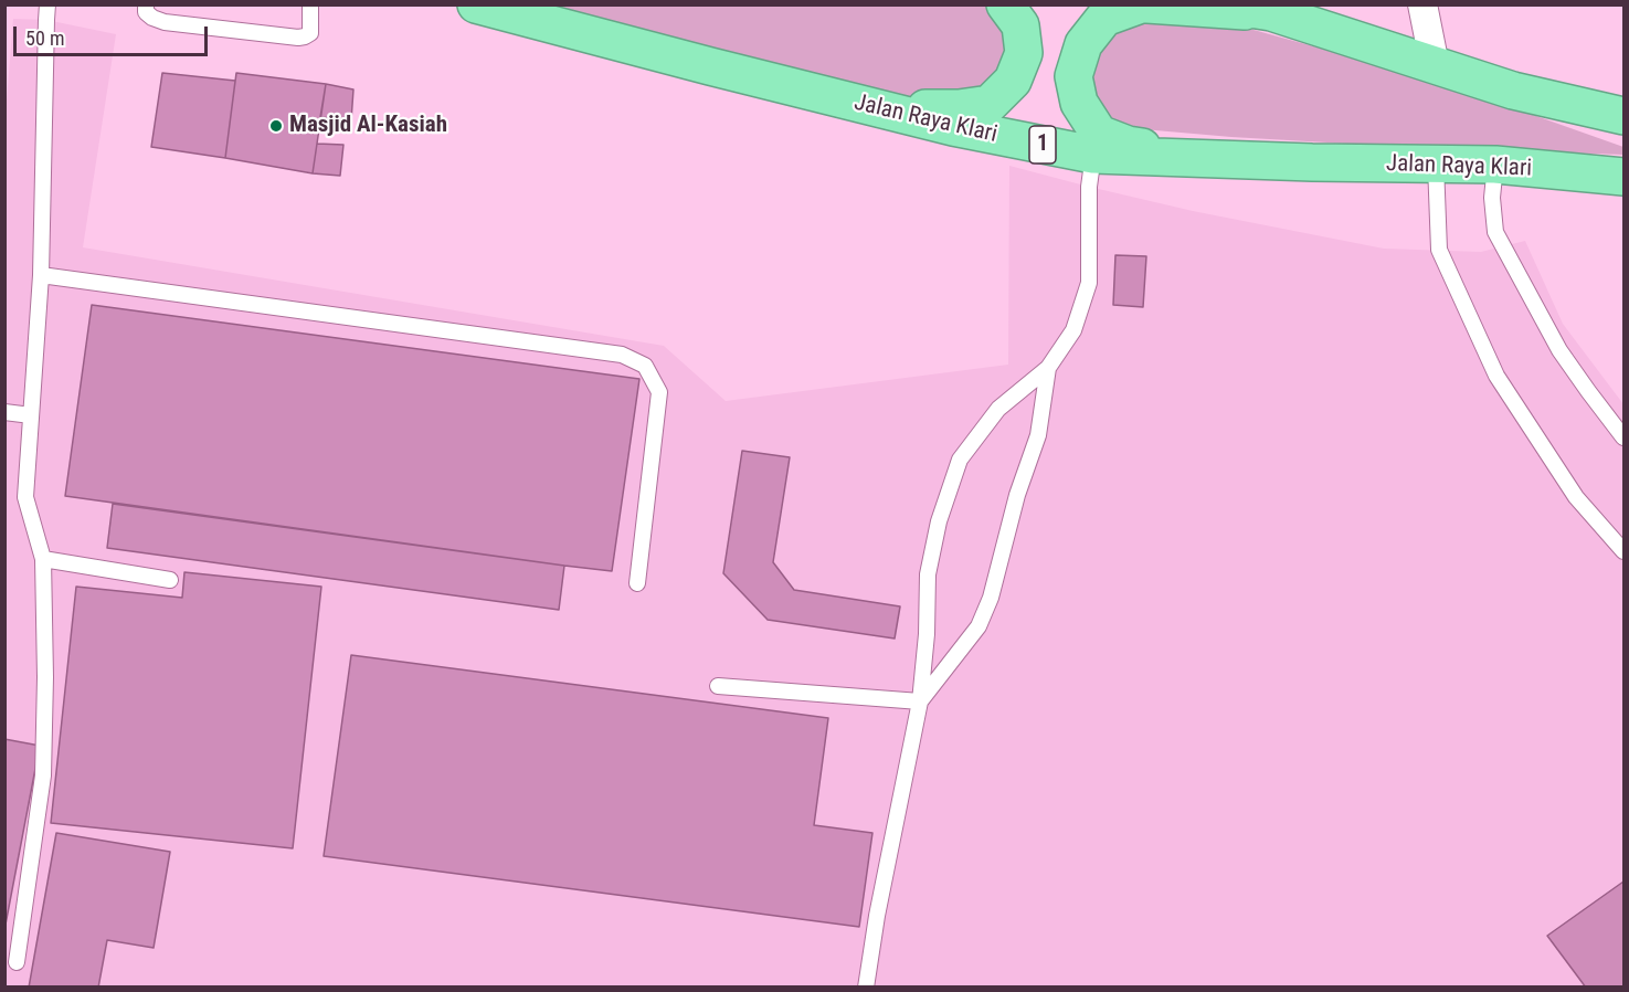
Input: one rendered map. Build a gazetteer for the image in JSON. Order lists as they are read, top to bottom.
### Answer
{
  "streets": {
    "highway": ["Jalan Raya Klari", "1"]
  },
  "places": ["Masjid Al-Kasiah"],
  "scale_bar": "50 m"
}
